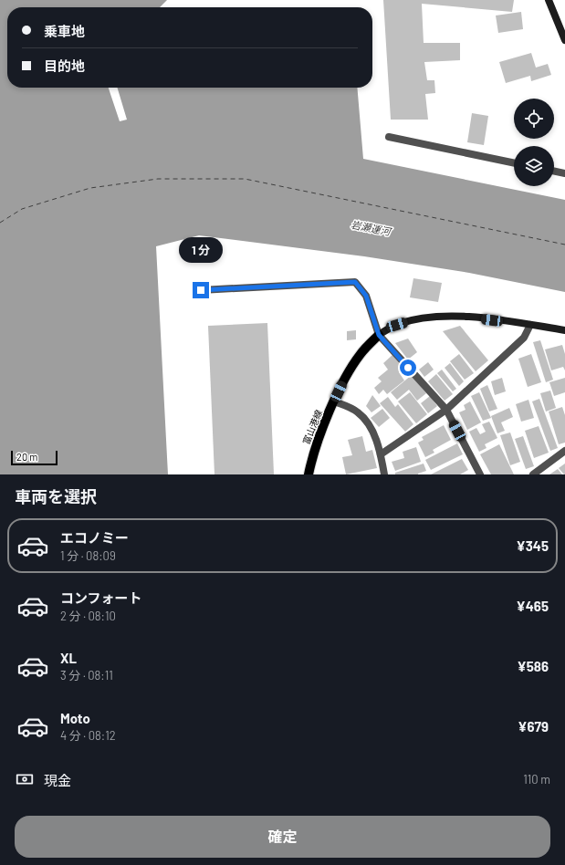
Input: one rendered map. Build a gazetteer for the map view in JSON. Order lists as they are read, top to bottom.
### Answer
{
  "streets": {
    "main road": ["富山港線"]
  },
  "water": ["岩瀬運河"],
  "scale_bar": "20 m",
  "page": {
    "banner": ["乗車地", "目的地"],
    "bubble": "1 分",
    "scale": "20 m",
    "heading": "車両を選択",
    "list": [
      {
        "name": "エコノミー",
        "note": "1 分 · 08:09",
        "value": "¥345"
      },
      {
        "name": "コンフォート",
        "note": "2 分 · 08:10",
        "value": "¥465"
      },
      {
        "name": "XL",
        "note": "3 分 · 08:11",
        "value": "¥586"
      },
      {
        "name": "Moto",
        "note": "4 分 · 08:12",
        "value": "¥679"
      }
    ],
    "pay": ["現金", "110 m"],
    "buttons": "確定"
  }
}
